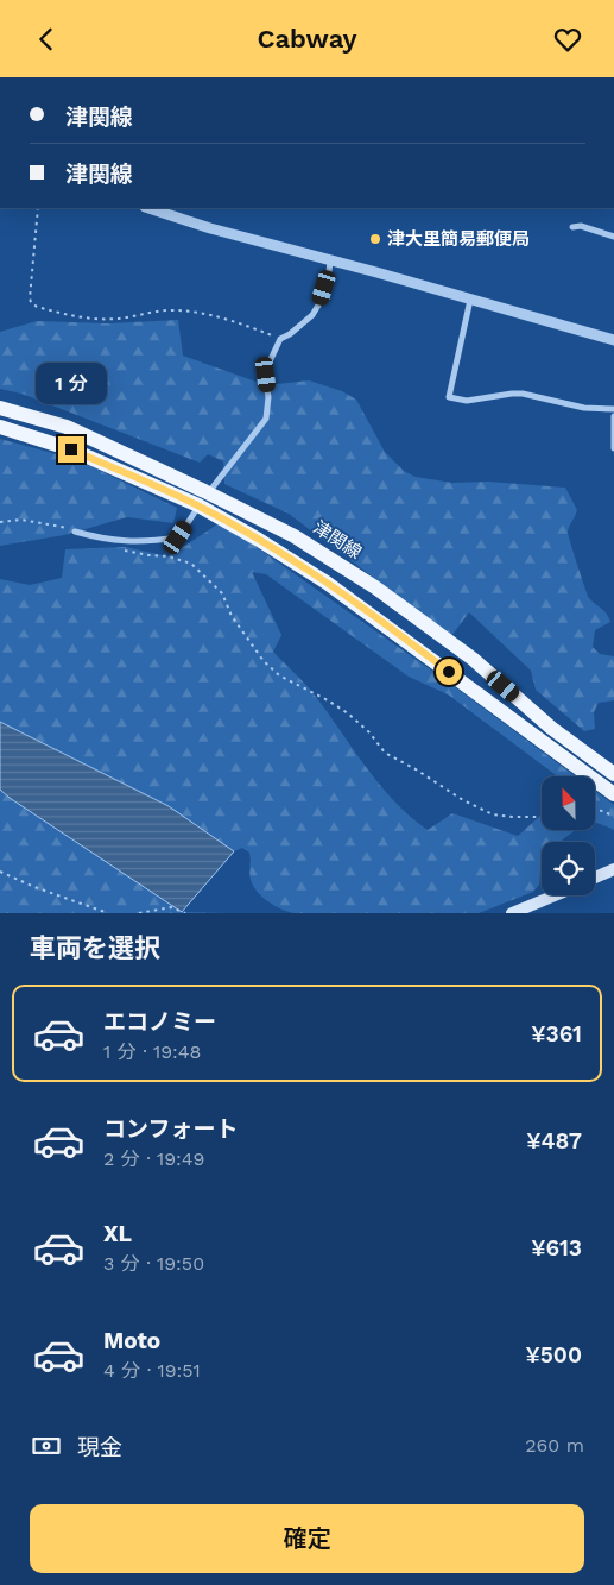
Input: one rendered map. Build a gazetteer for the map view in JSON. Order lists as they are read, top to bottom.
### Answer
{
  "streets": {
    "main road": ["津関線"]
  },
  "places": ["津大里簡易郵便局"],
  "north": "top",
  "page": {
    "header": "Cabway",
    "banner": ["津関線", "津関線"],
    "bubble": "1 分",
    "heading": "車両を選択",
    "list": [
      {
        "name": "エコノミー",
        "note": "1 分 · 19:48",
        "value": "¥361"
      },
      {
        "name": "コンフォート",
        "note": "2 分 · 19:49",
        "value": "¥487"
      },
      {
        "name": "XL",
        "note": "3 分 · 19:50",
        "value": "¥613"
      },
      {
        "name": "Moto",
        "note": "4 分 · 19:51",
        "value": "¥500"
      }
    ],
    "pay": ["現金", "260 m"],
    "buttons": "確定"
  }
}
